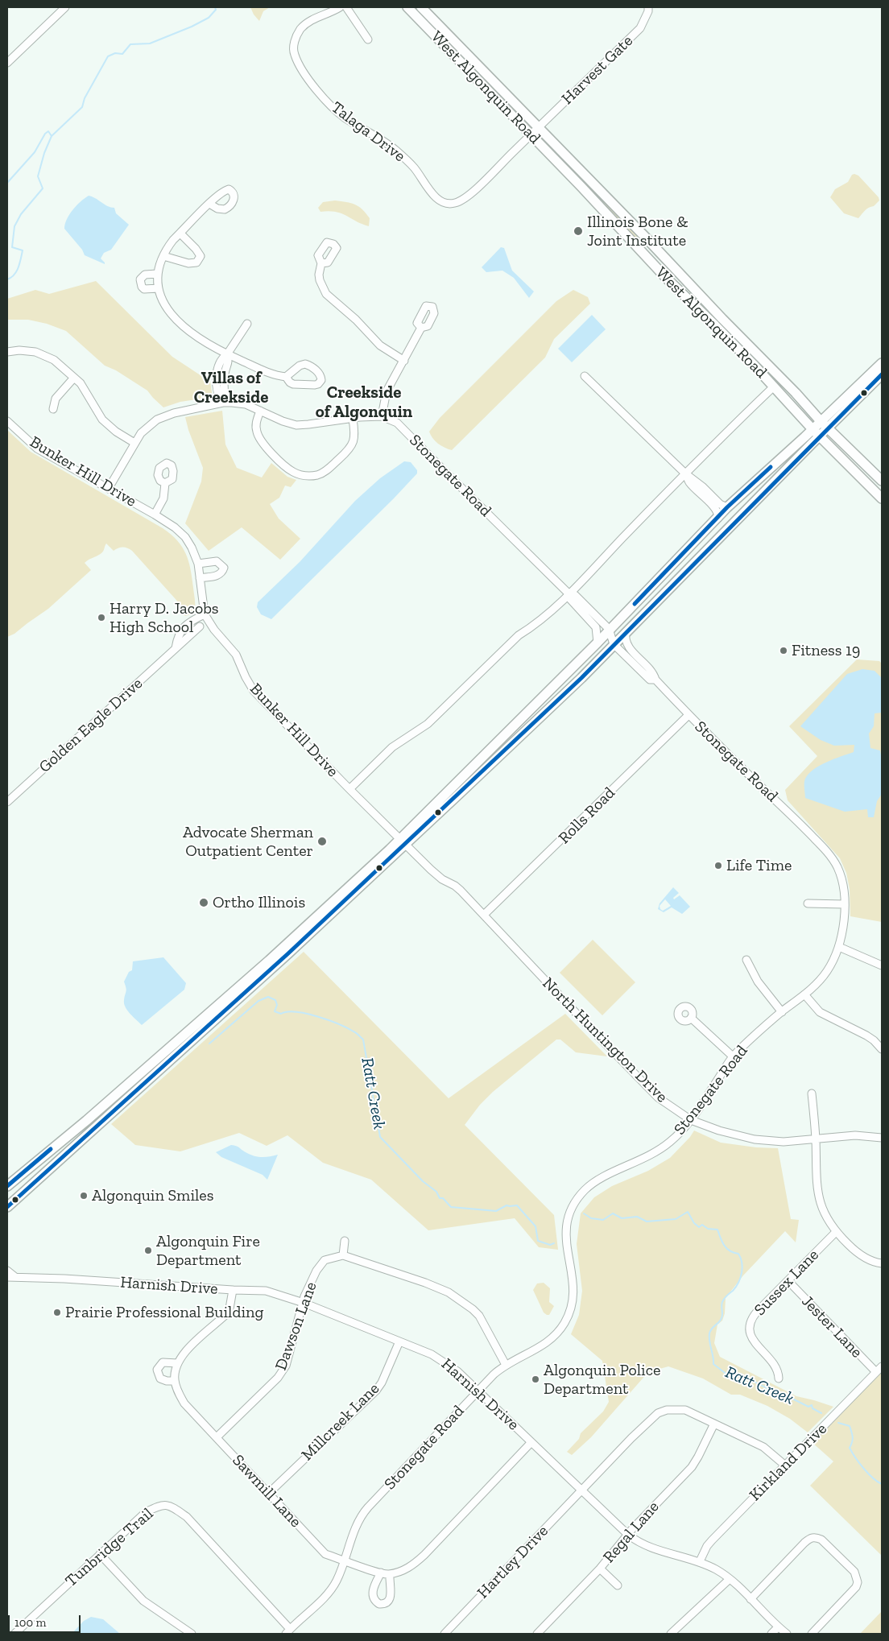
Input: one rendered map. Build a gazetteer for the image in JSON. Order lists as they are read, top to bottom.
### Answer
{
  "streets": {
    "main road": ["West Algonquin Road"],
    "street": [
      "Harvest Gate",
      "Talaga Drive",
      "Bunker Hill Drive",
      "Stonegate Road",
      "Golden Eagle Drive",
      "Rolls Road",
      "North Huntington Drive",
      "Sussex Lane",
      "Harnish Drive",
      "Dawson Lane",
      "Jester Lane",
      "Millcreek Lane",
      "Kirkland Drive",
      "Sawmill Lane",
      "Regal Lane",
      "Tunbridge Trail",
      "Hartley Drive"
    ]
  },
  "crossings": [
    ["Harvest Gate", "Talaga Drive"],
    ["West Algonquin Road", "Talaga Drive"],
    ["Bunker Hill Drive", "Golden Eagle Drive"],
    ["Bunker Hill Drive", "North Huntington Drive"],
    ["Stonegate Road", "Rolls Road"],
    ["Stonegate Road", "North Huntington Drive"],
    ["Stonegate Road", "Harnish Drive"],
    ["Stonegate Road", "Sawmill Lane"],
    ["Stonegate Road", "Tunbridge Trail"],
    ["Rolls Road", "North Huntington Drive"],
    ["Sussex Lane", "Jester Lane"],
    ["Harnish Drive", "Dawson Lane"],
    ["Harnish Drive", "Millcreek Lane"],
    ["Harnish Drive", "Kirkland Drive"],
    ["Harnish Drive", "Regal Lane"],
    ["Harnish Drive", "Hartley Drive"],
    ["Dawson Lane", "Sawmill Lane"],
    ["Jester Lane", "Kirkland Drive"],
    ["Millcreek Lane", "Sawmill Lane"],
    ["Kirkland Drive", "Hartley Drive"],
    ["Regal Lane", "Hartley Drive"]
  ],
  "districts": ["Villas of Creekside", "Creekside of Algonquin"],
  "water": ["Ratt Creek"],
  "places": [
    "Illinois Bone & Joint Institute",
    "Harry D. Jacobs High School",
    "Fitness 19",
    "Advocate Sherman Outpatient Center",
    "Life Time",
    "Ortho Illinois",
    "Algonquin Smiles",
    "Algonquin Fire Department",
    "Prairie Professional Building",
    "Algonquin Police Department"
  ],
  "scale_bar": "100 m"
}
